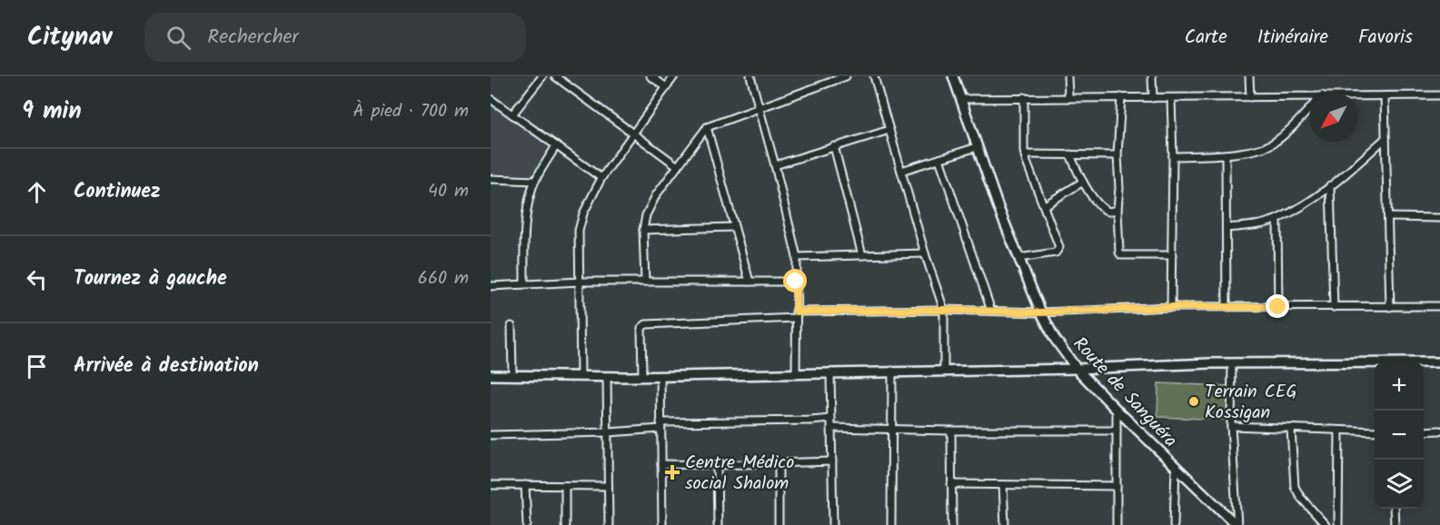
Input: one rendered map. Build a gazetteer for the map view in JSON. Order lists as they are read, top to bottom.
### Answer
{
  "streets": {
    "street": ["Route de Sanguéra"]
  },
  "places": {
    "other": ["Terrain CEG Kossigan"],
    "health": ["Centre Médico social Shalom"]
  },
  "north": "bottom left",
  "page": {
    "header": "Citynav",
    "search": "Rechercher",
    "nav": ["Carte", "Itinéraire", "Favoris"],
    "heading": ["9 min", "À pied · 700 m"],
    "list": [
      ["Continuez", "40 m"],
      ["Tournez à gauche", "660 m"],
      "Arrivée à destination"
    ],
    "map_buttons": ["+", "−"]
  }
}
